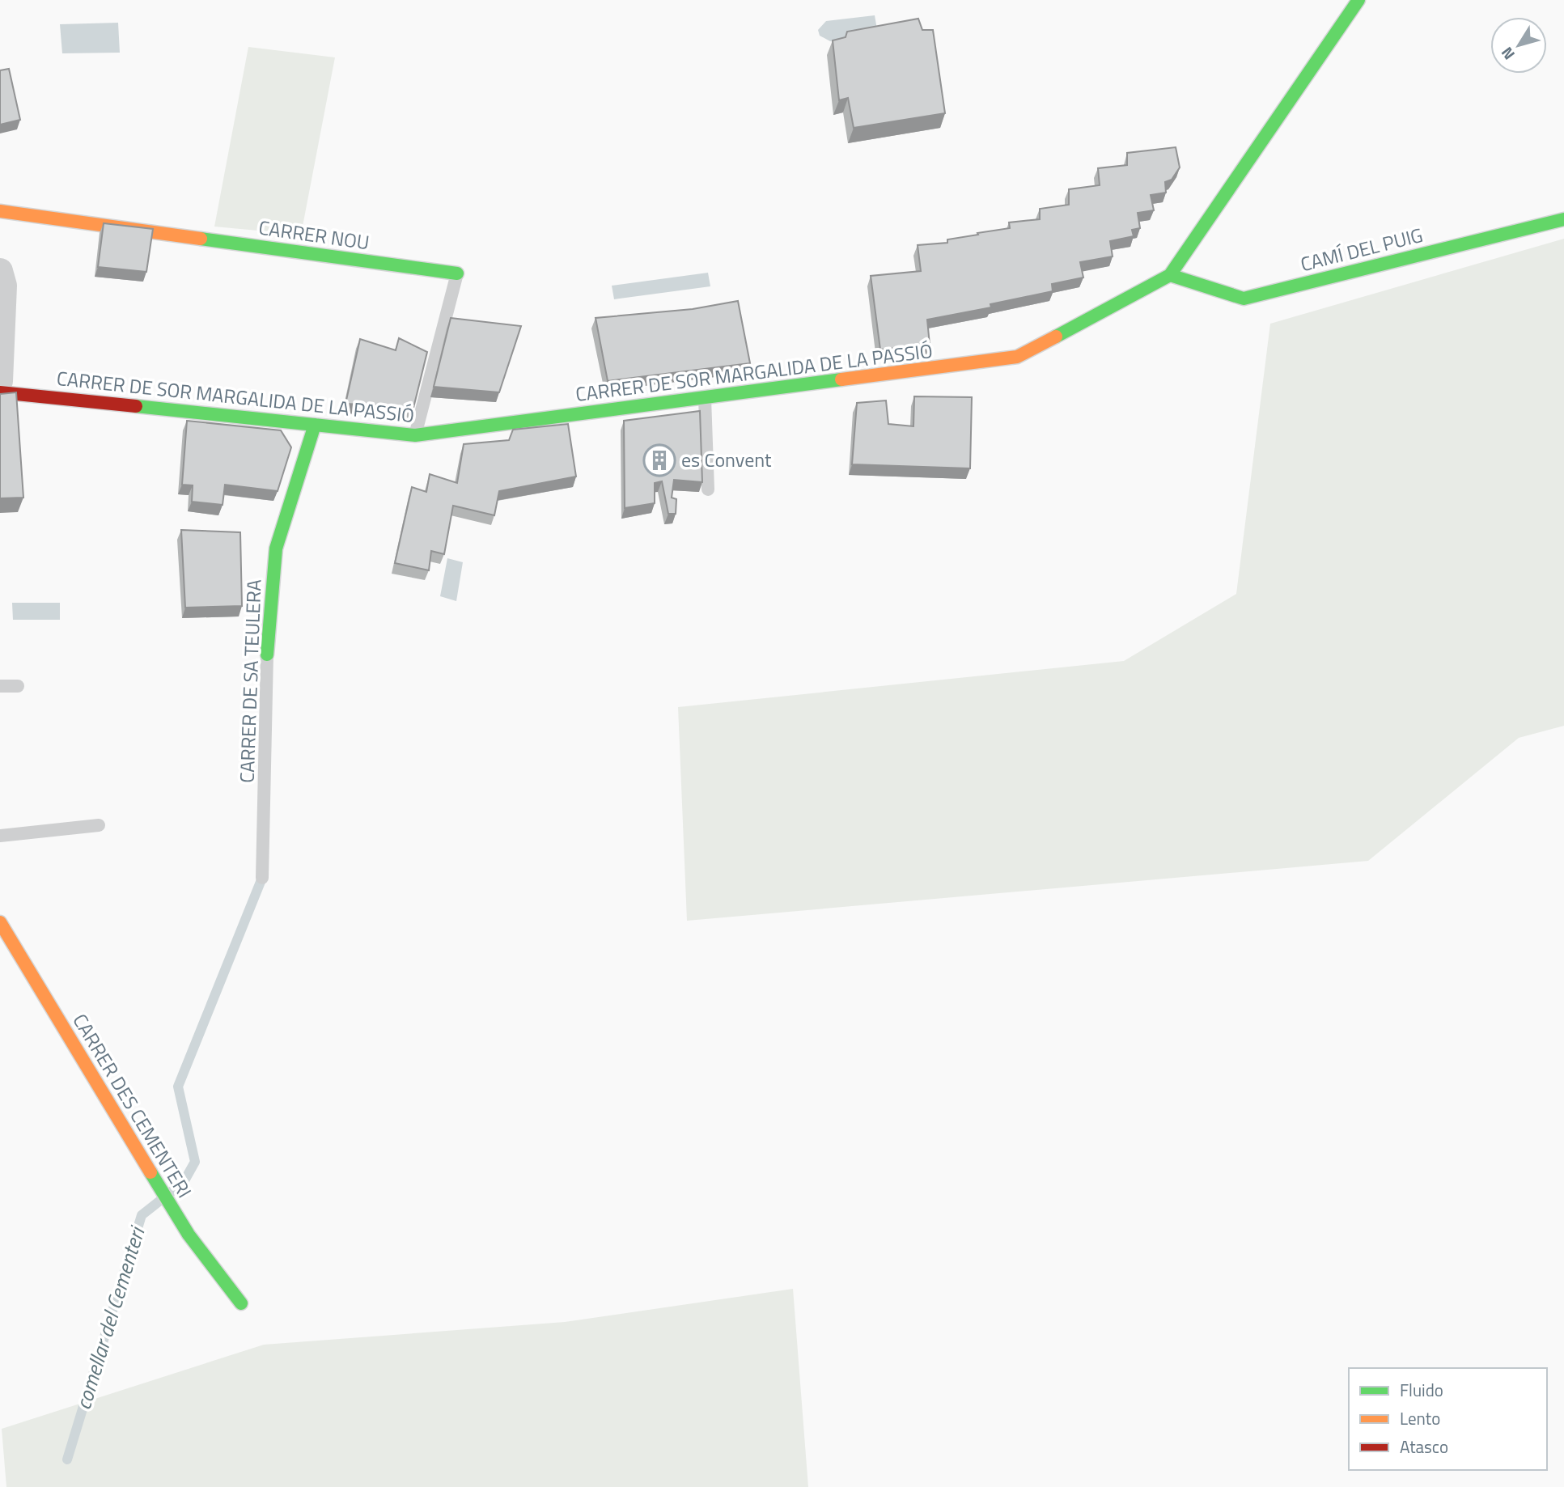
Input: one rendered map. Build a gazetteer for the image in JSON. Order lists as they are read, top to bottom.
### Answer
{
  "streets": {
    "street": [
      "CARRER NOU",
      "CAMÍ DEL PUIG",
      "CARRER DE SOR MARGALIDA DE LA PASSIÓ",
      "CARRER DE SA TEULERA",
      "CARRER DES CEMENTERI"
    ]
  },
  "crossings": [
    ["CARRER NOU", "CARRER DE SOR MARGALIDA DE LA PASSIÓ"],
    ["CAMÍ DEL PUIG", "CARRER DE SOR MARGALIDA DE LA PASSIÓ"],
    ["CARRER DE SOR MARGALIDA DE LA PASSIÓ", "CARRER DE SA TEULERA"]
  ],
  "water": ["comellar del Cementeri"],
  "places": {
    "building": ["es Convent"]
  },
  "legend": ["Fluido", "Lento", "Atasco"],
  "north": "bottom left"
}
